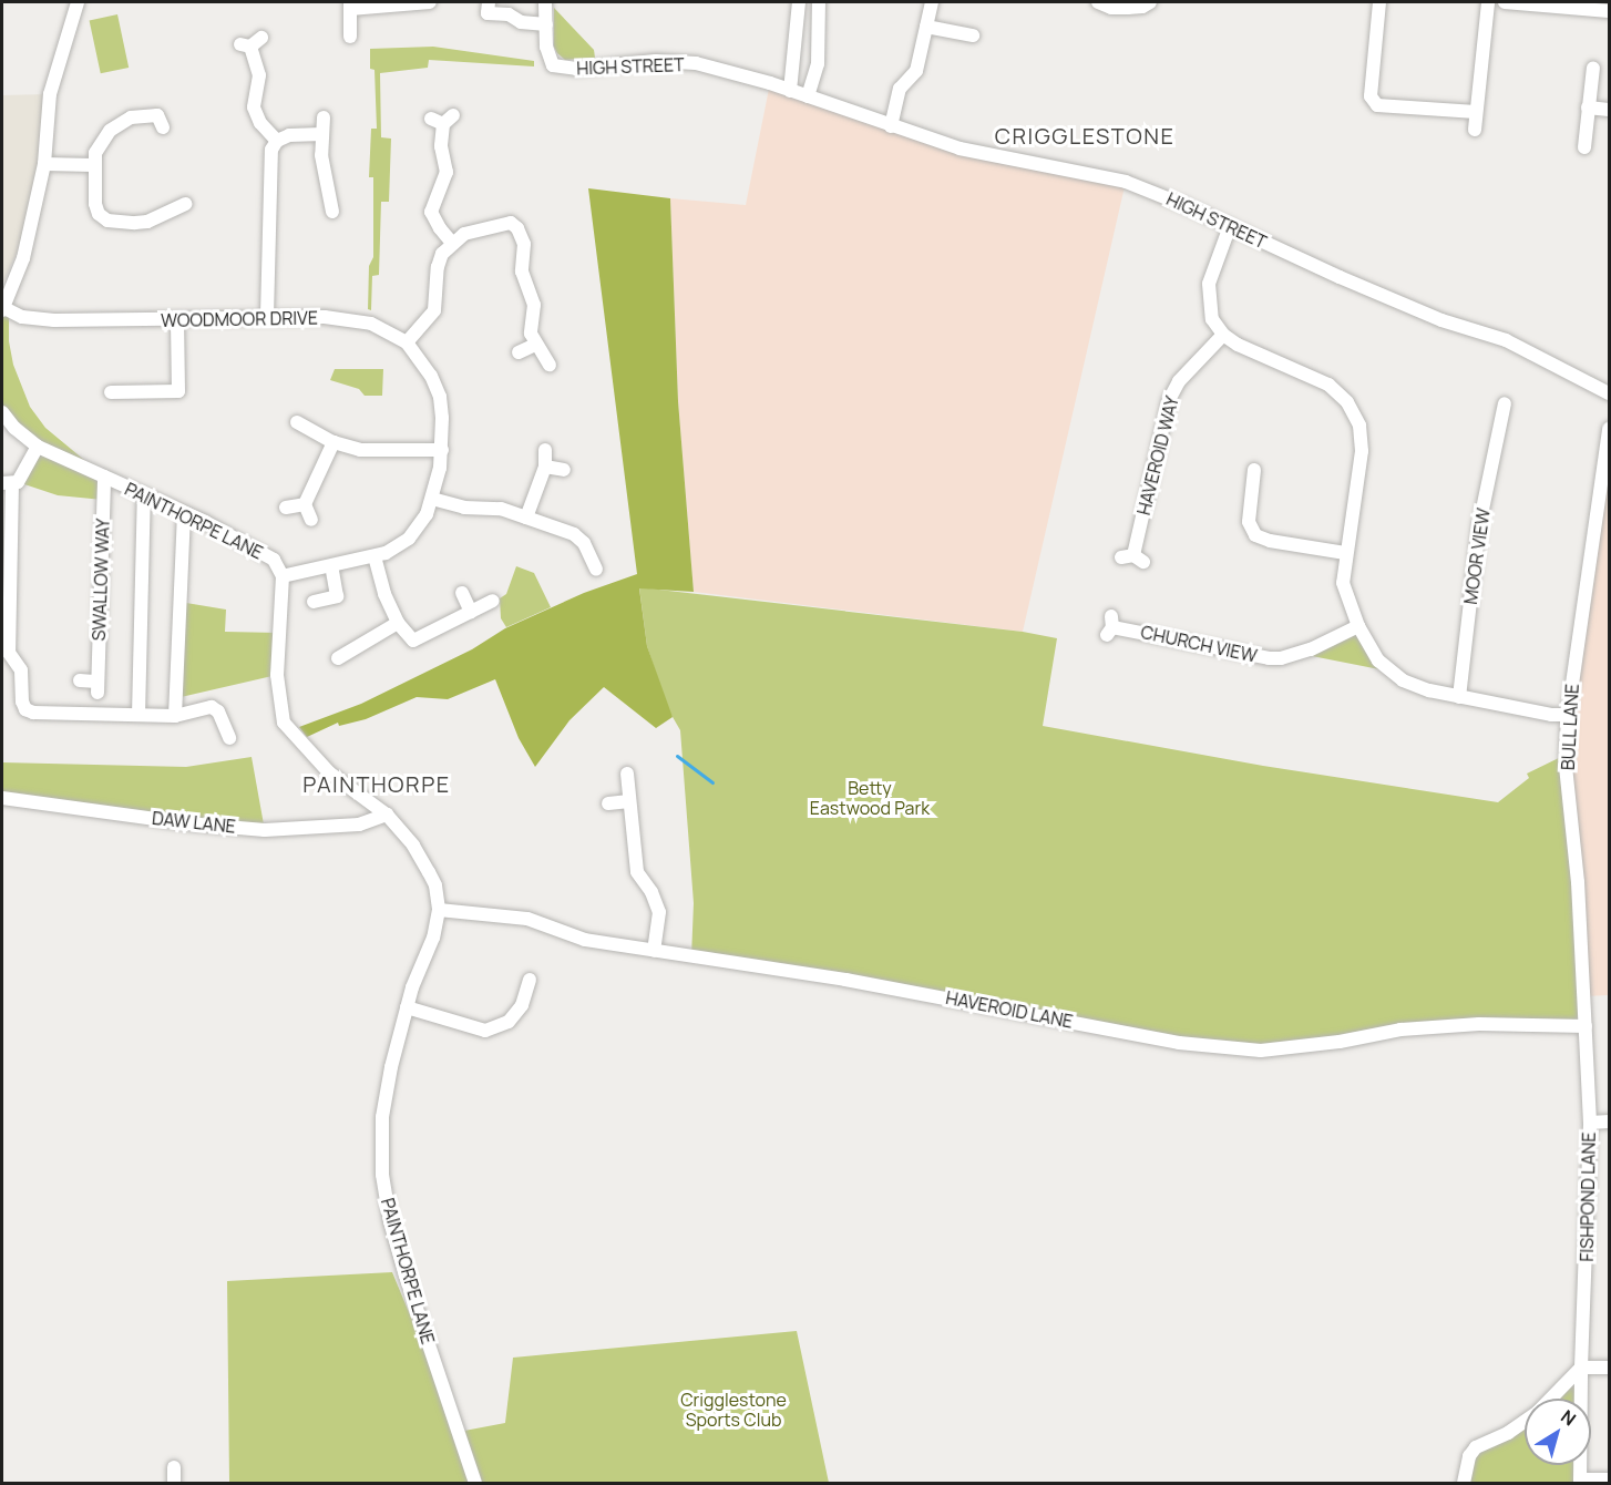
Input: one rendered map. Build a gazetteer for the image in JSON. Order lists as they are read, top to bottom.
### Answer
{
  "streets": {
    "street": [
      "HIGH STREET",
      "WOODMOOR DRIVE",
      "HAVEROID WAY",
      "PAINTHORPE LANE",
      "MOOR VIEW",
      "SWALLOW WAY",
      "CHURCH VIEW",
      "BULL LANE",
      "DAW LANE",
      "HAVEROID LANE",
      "FISHPOND LANE"
    ]
  },
  "crossings": [
    ["WOODMOOR DRIVE", "PAINTHORPE LANE"],
    ["PAINTHORPE LANE", "SWALLOW WAY"],
    ["PAINTHORPE LANE", "DAW LANE"],
    ["PAINTHORPE LANE", "HAVEROID LANE"],
    ["BULL LANE", "HAVEROID LANE"],
    ["BULL LANE", "FISHPOND LANE"],
    ["HAVEROID LANE", "FISHPOND LANE"]
  ],
  "districts": ["CRIGGLESTONE", "PAINTHORPE"],
  "parks": ["Betty Eastwood Park", "Crigglestone Sports Club"],
  "north": "top right"
}
